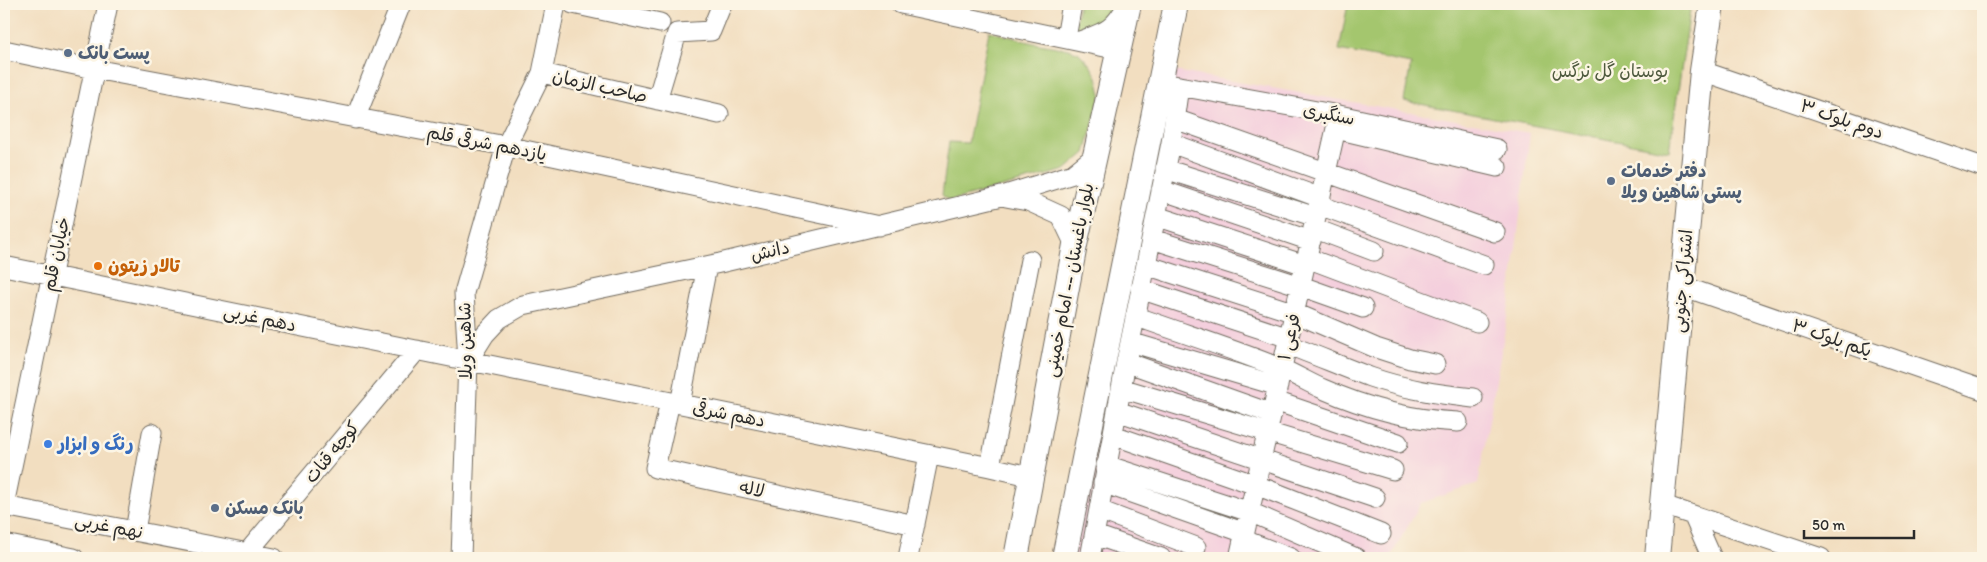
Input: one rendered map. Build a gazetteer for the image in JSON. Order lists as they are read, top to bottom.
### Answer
{
  "streets": {
    "main road": ["بلوار باغستان -- امام خمینی", "اشتراکی جنوبی"],
    "street": [
      "صاحب الزمان",
      "سنگبری",
      "دوم بلوک ۳",
      "یازدهم شرقی قلم",
      "دانش",
      "خیابان قلم",
      "دهم غربی",
      "۱ فرعی",
      "یکم بلوک ۳",
      "شاهین ویلا",
      "دهم شرقی",
      "کوچه قنات",
      "لاله",
      "نهم غربی"
    ]
  },
  "crossings": [
    ["صاحب الزمان", "شاهین ویلا"],
    ["سنگبری", "۱ فرعی"],
    ["دوم بلوک ۳", "اشتراکی جنوبی"],
    ["یازدهم شرقی قلم", "دانش"],
    ["یازدهم شرقی قلم", "خیابان قلم"],
    ["یازدهم شرقی قلم", "شاهین ویلا"],
    ["دانش", "بلوار باغستان -- امام خمینی"],
    ["دانش", "دهم غربی"],
    ["دانش", "شاهین ویلا"],
    ["دانش", "دهم شرقی"],
    ["خیابان قلم", "دهم غربی"],
    ["خیابان قلم", "نهم غربی"],
    ["بلوار باغستان -- امام خمینی", "دهم شرقی"],
    ["اشتراکی جنوبی", "یکم بلوک ۳"],
    ["دهم غربی", "شاهین ویلا"],
    ["دهم غربی", "دهم شرقی"],
    ["دهم غربی", "کوچه قنات"],
    ["شاهین ویلا", "دهم شرقی"],
    ["دهم شرقی", "لاله"],
    ["کوچه قنات", "نهم غربی"]
  ],
  "parks": ["بوستان گل نرگس"],
  "places": [
    "پست بانک",
    "دفتر خدمات پستی شاهین ویلا",
    "تالار زیتون",
    "رنگ و ابزار",
    "بانک مسکن"
  ],
  "scale_bar": "50 m"
}
